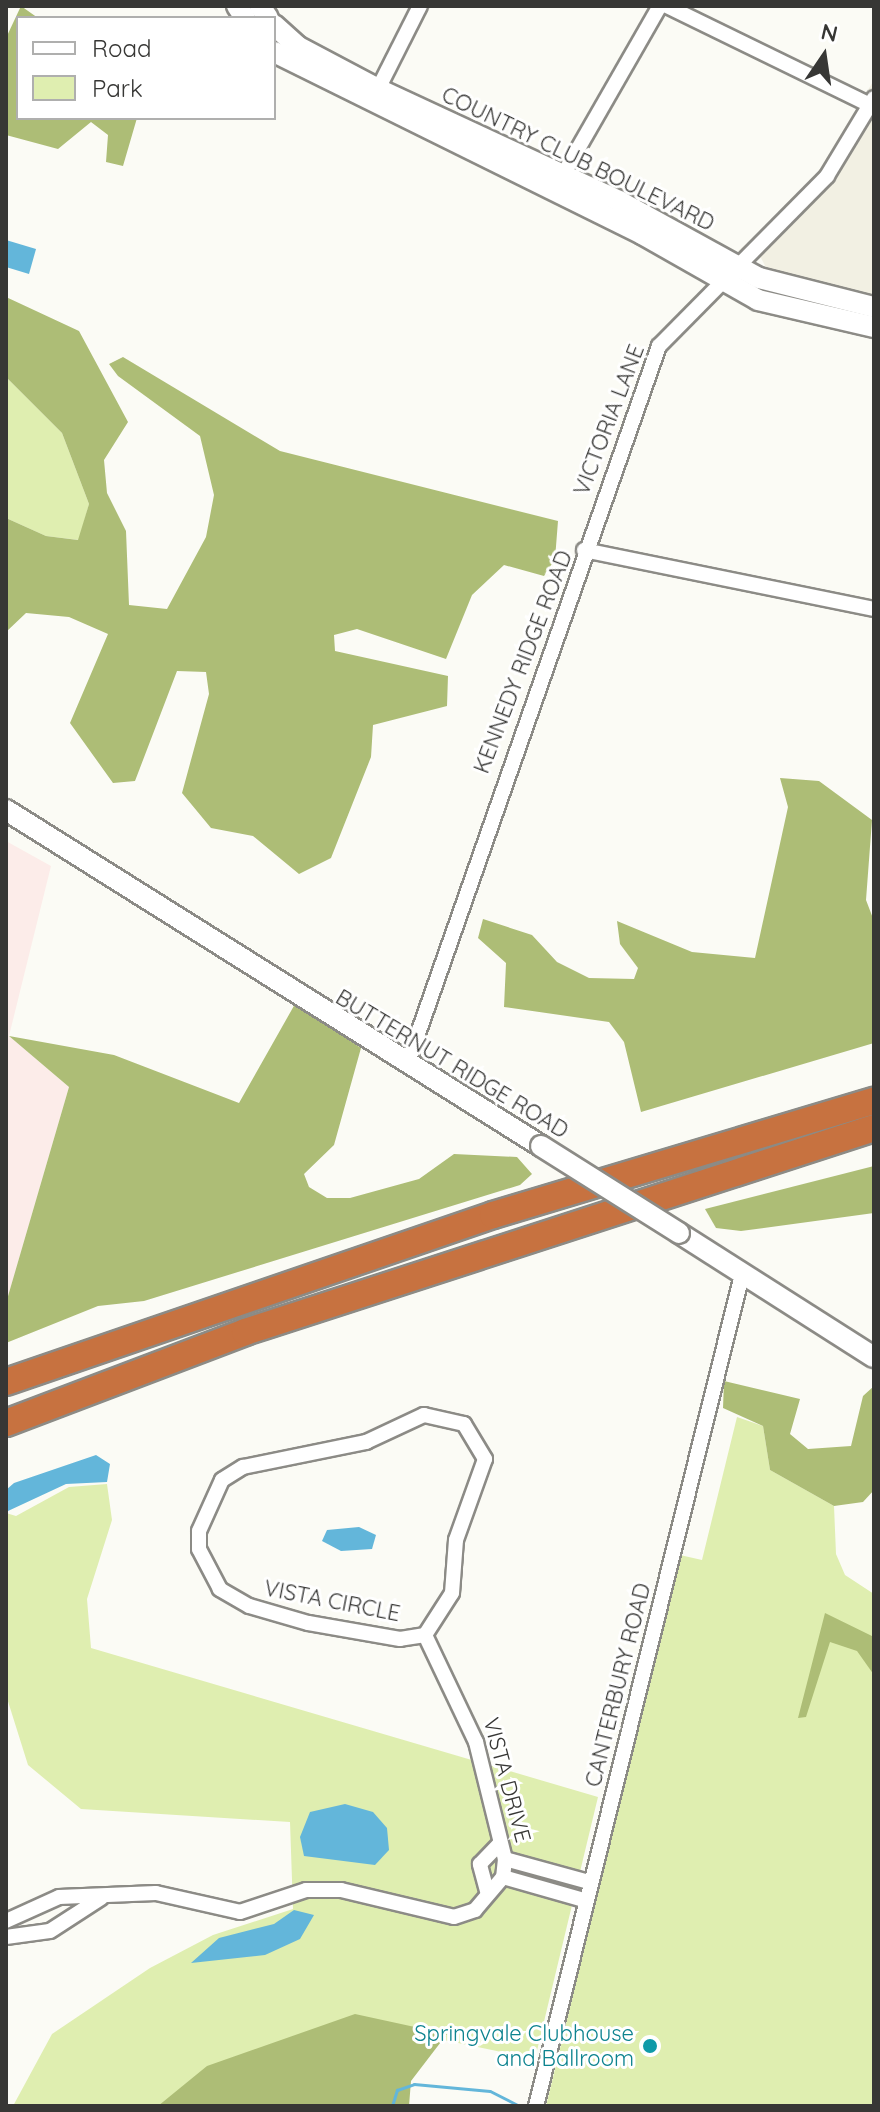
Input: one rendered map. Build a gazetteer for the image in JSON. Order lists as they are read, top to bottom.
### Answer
{
  "streets": {
    "street": [
      "COUNTRY CLUB BOULEVARD",
      "VICTORIA LANE",
      "KENNEDY RIDGE ROAD",
      "BUTTERNUT RIDGE ROAD",
      "VISTA CIRCLE",
      "CANTERBURY ROAD",
      "VISTA DRIVE"
    ]
  },
  "crossings": [
    ["COUNTRY CLUB BOULEVARD", "VICTORIA LANE"],
    ["VICTORIA LANE", "KENNEDY RIDGE ROAD"],
    ["KENNEDY RIDGE ROAD", "BUTTERNUT RIDGE ROAD"],
    ["BUTTERNUT RIDGE ROAD", "CANTERBURY ROAD"],
    ["VISTA CIRCLE", "VISTA DRIVE"],
    ["CANTERBURY ROAD", "VISTA DRIVE"]
  ],
  "places": ["Springvale Clubhouse and Ballroom"],
  "legend": ["Road", "Park"],
  "north": "top"
}
